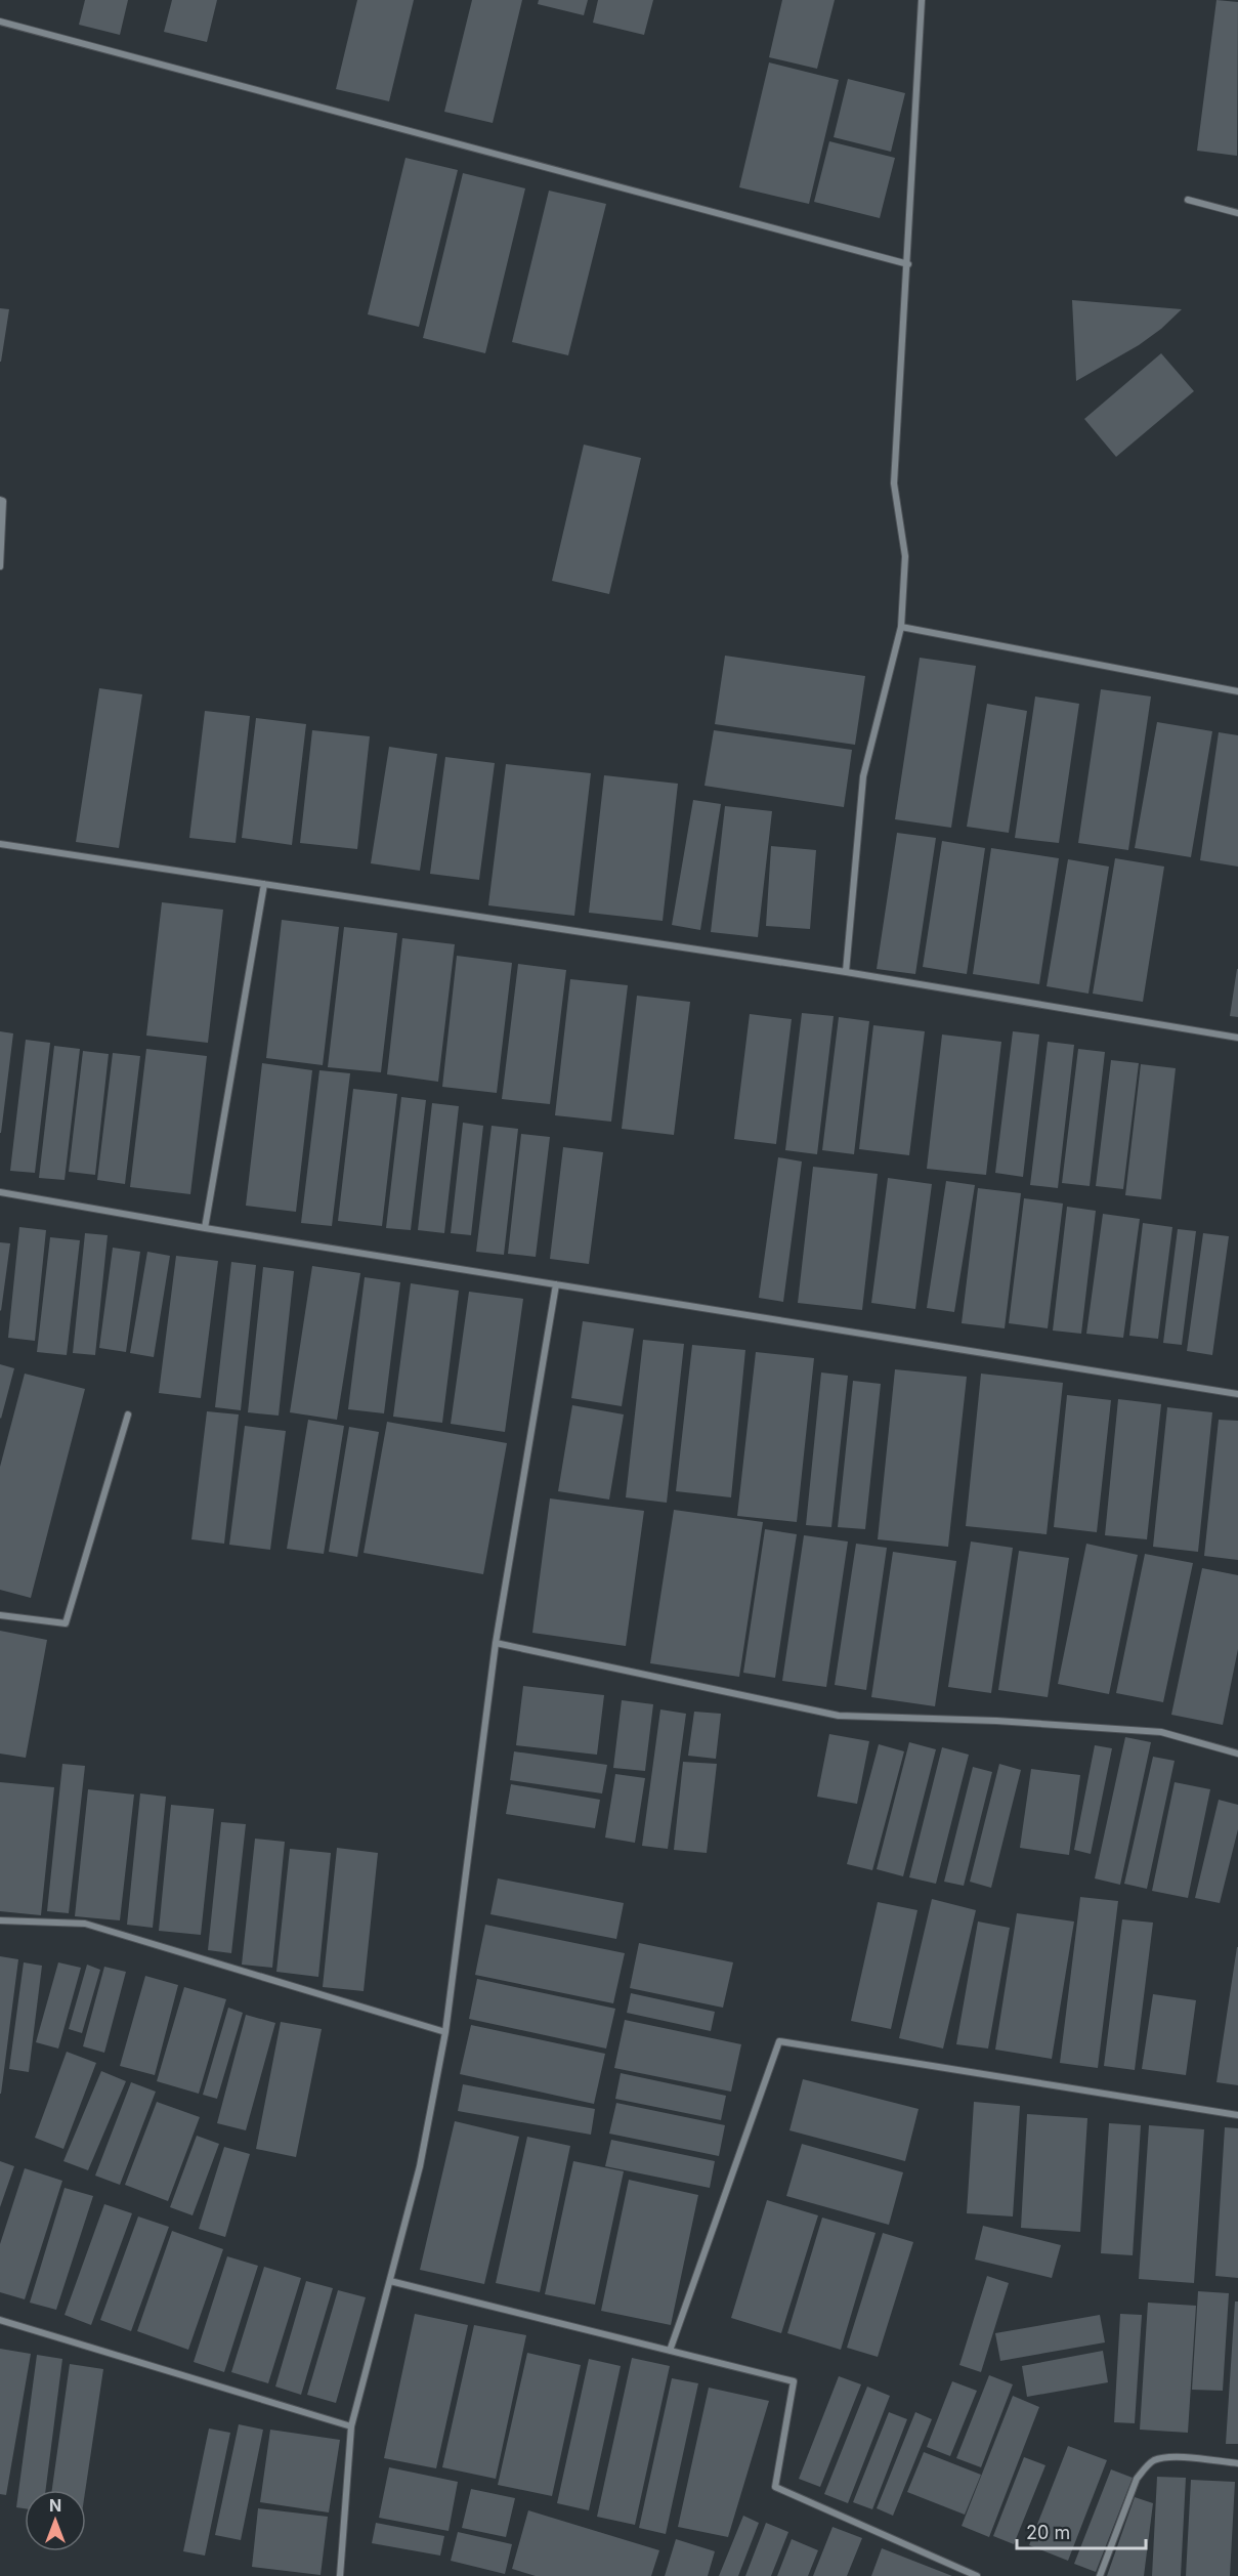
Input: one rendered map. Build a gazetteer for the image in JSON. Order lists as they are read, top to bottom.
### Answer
{
  "scale_bar": "20 m",
  "north": "top"
}
